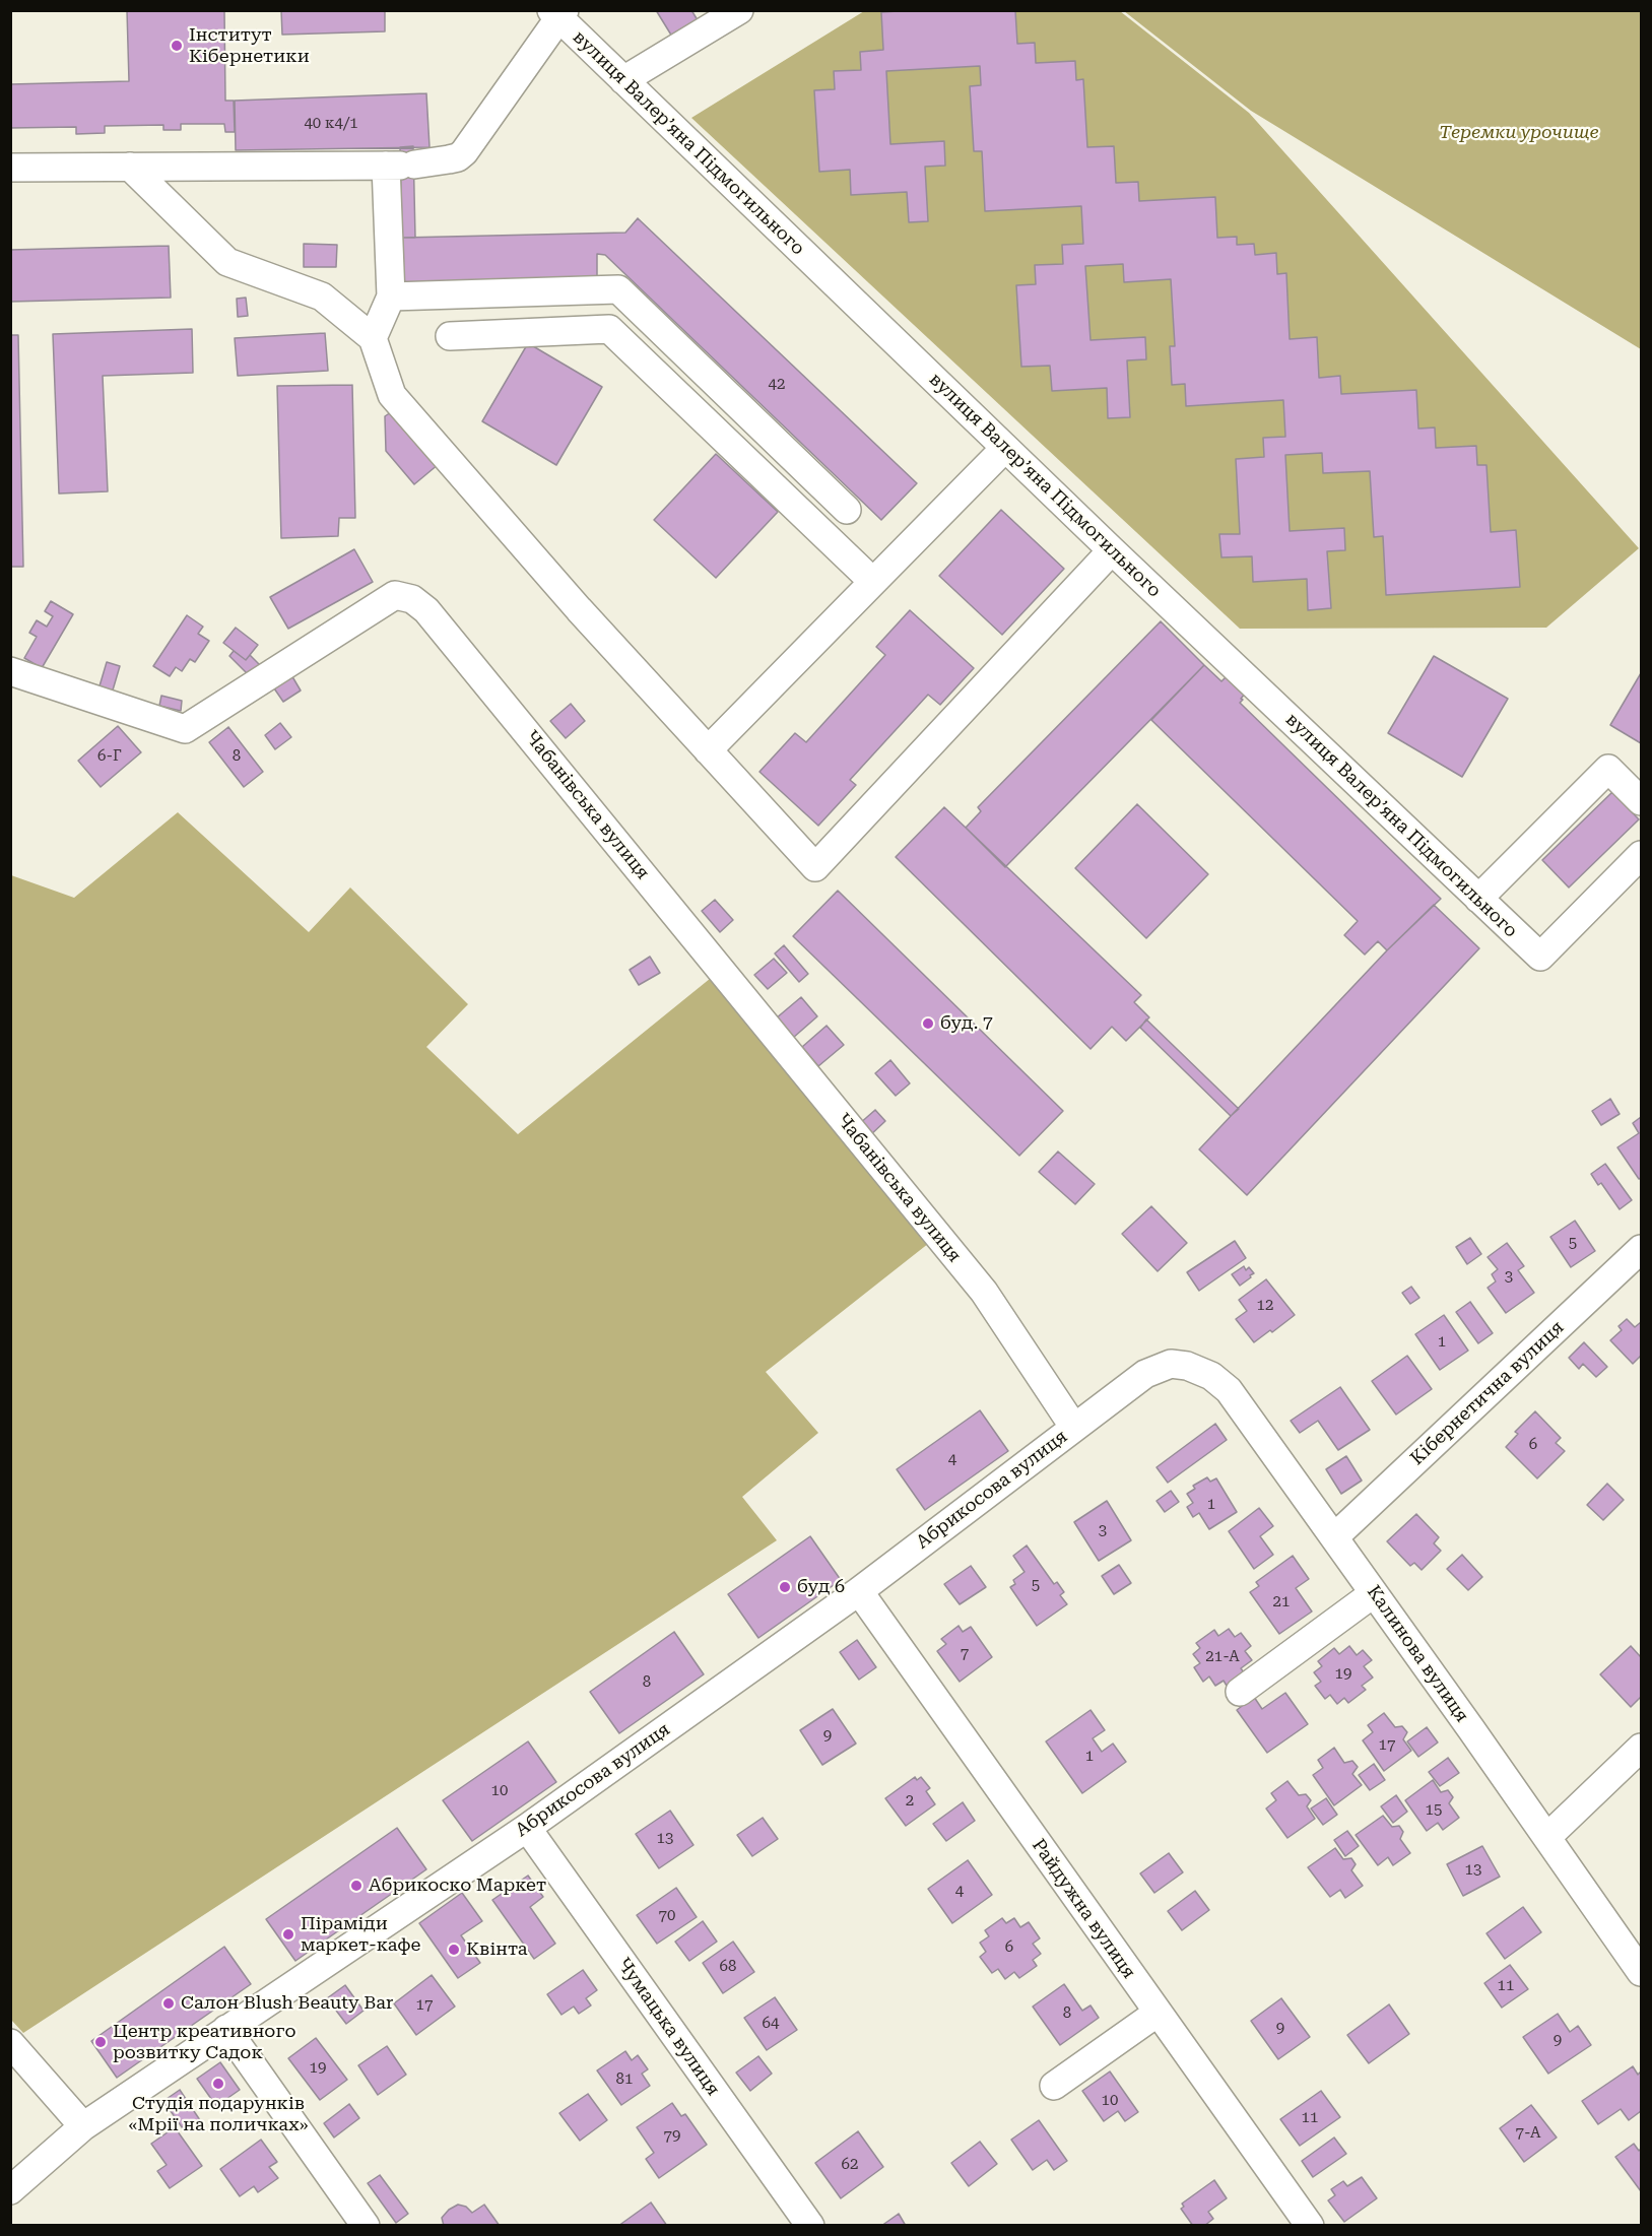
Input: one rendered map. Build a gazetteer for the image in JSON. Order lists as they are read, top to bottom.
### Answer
{
  "streets": {
    "street": [
      "вулиця Валерʼяна Підмогильного",
      "Чабанівська вулиця",
      "Кібернетична вулиця",
      "Абрикосова вулиця",
      "Калинова вулиця",
      "Райдужна вулиця",
      "Чумацька вулиця"
    ]
  },
  "crossings": [
    ["Чабанівська вулиця", "Абрикосова вулиця"],
    ["Кібернетична вулиця", "Калинова вулиця"],
    ["Абрикосова вулиця", "Калинова вулиця"],
    ["Абрикосова вулиця", "Райдужна вулиця"],
    ["Абрикосова вулиця", "Чумацька вулиця"]
  ],
  "parks": ["Теремки урочище"],
  "places": [
    "Інститут Кібернетики",
    "буд. 7",
    "буд 6",
    "Абрикоско Маркет",
    "Піраміди маркет-кафе",
    "Квінта",
    "Салон Blush Beauty Bar",
    "Центр креативного розвитку Садок",
    "Студія подарунків «Мрії на поличках»"
  ],
  "house_numbers": [
    "40 к4/1",
    "42",
    "6-Г",
    "8",
    "5",
    "3",
    "12",
    "1",
    "6",
    "4",
    "1",
    "3",
    "5",
    "21",
    "7",
    "21-А",
    "19",
    "8",
    "9",
    "17",
    "1",
    "10",
    "2",
    "15",
    "13",
    "13",
    "4",
    "70",
    "6",
    "68",
    "11",
    "17",
    "8",
    "64",
    "9",
    "9",
    "19",
    "81",
    "10",
    "11",
    "7-А",
    "79",
    "62"
  ]
}
